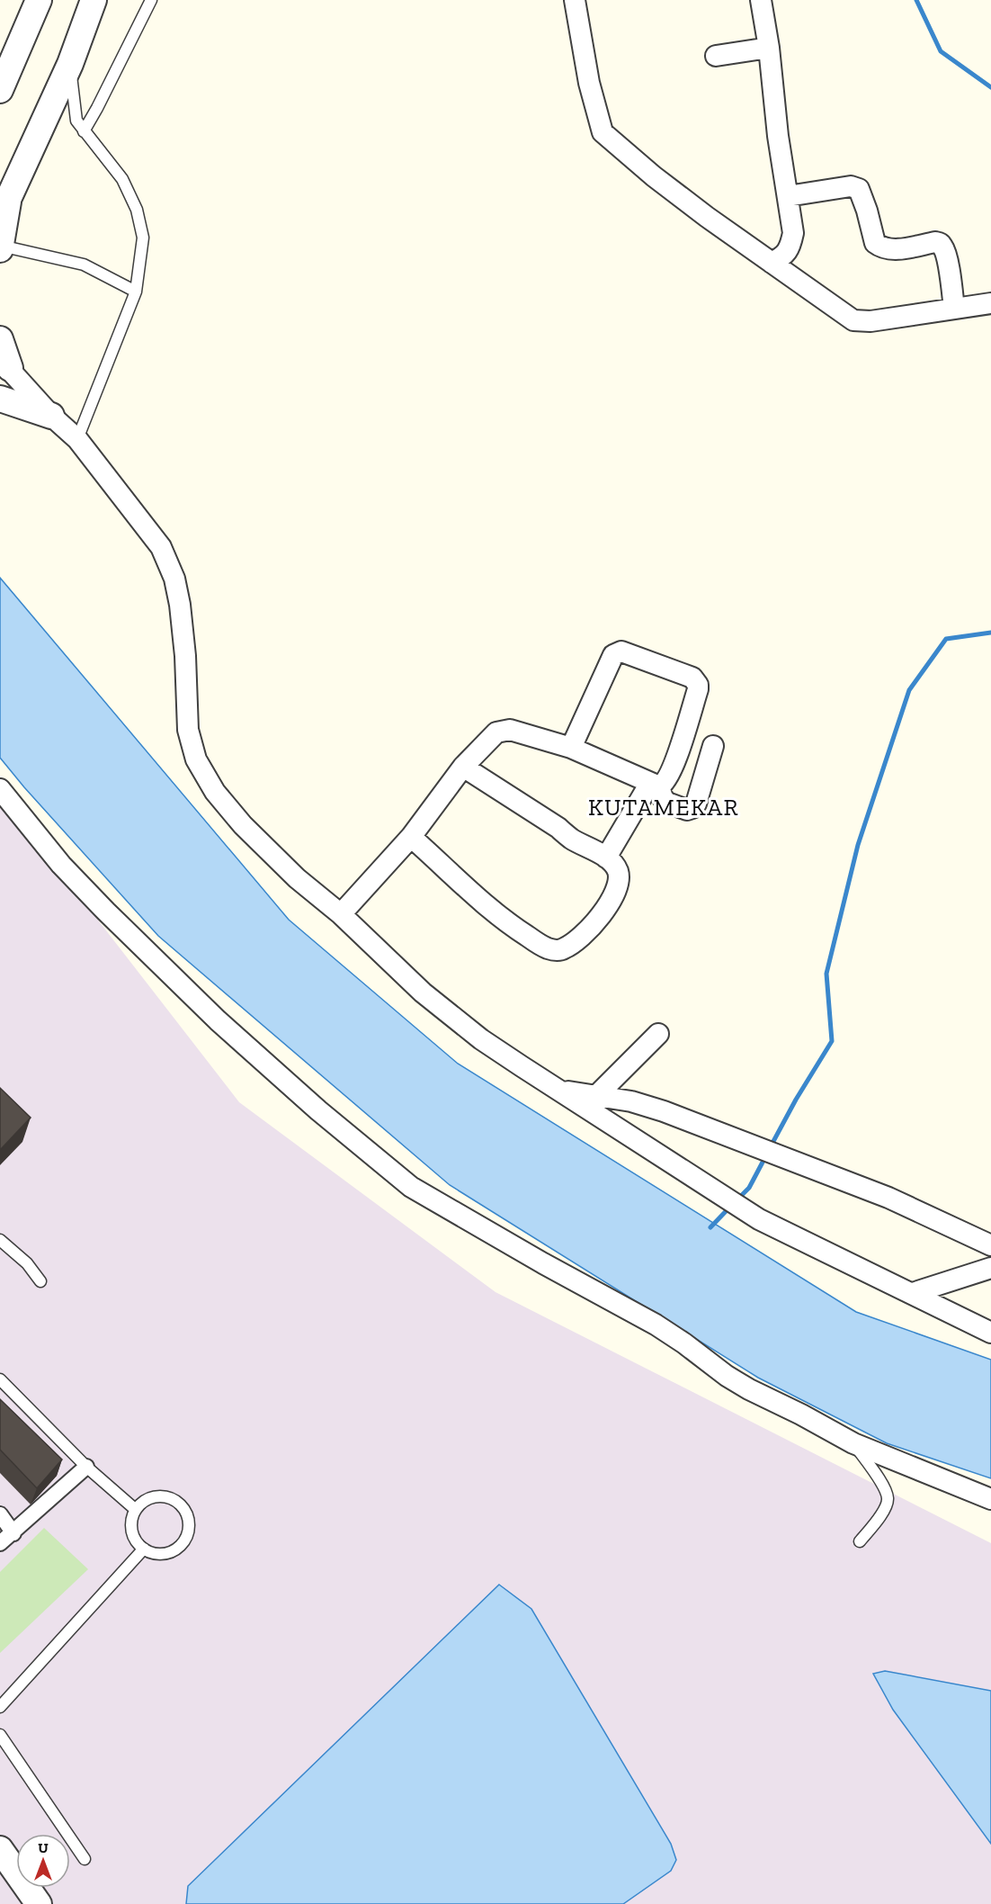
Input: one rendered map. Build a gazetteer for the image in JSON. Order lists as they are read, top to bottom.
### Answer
{
  "districts": ["KUTAMEKAR"],
  "north": "top"
}
